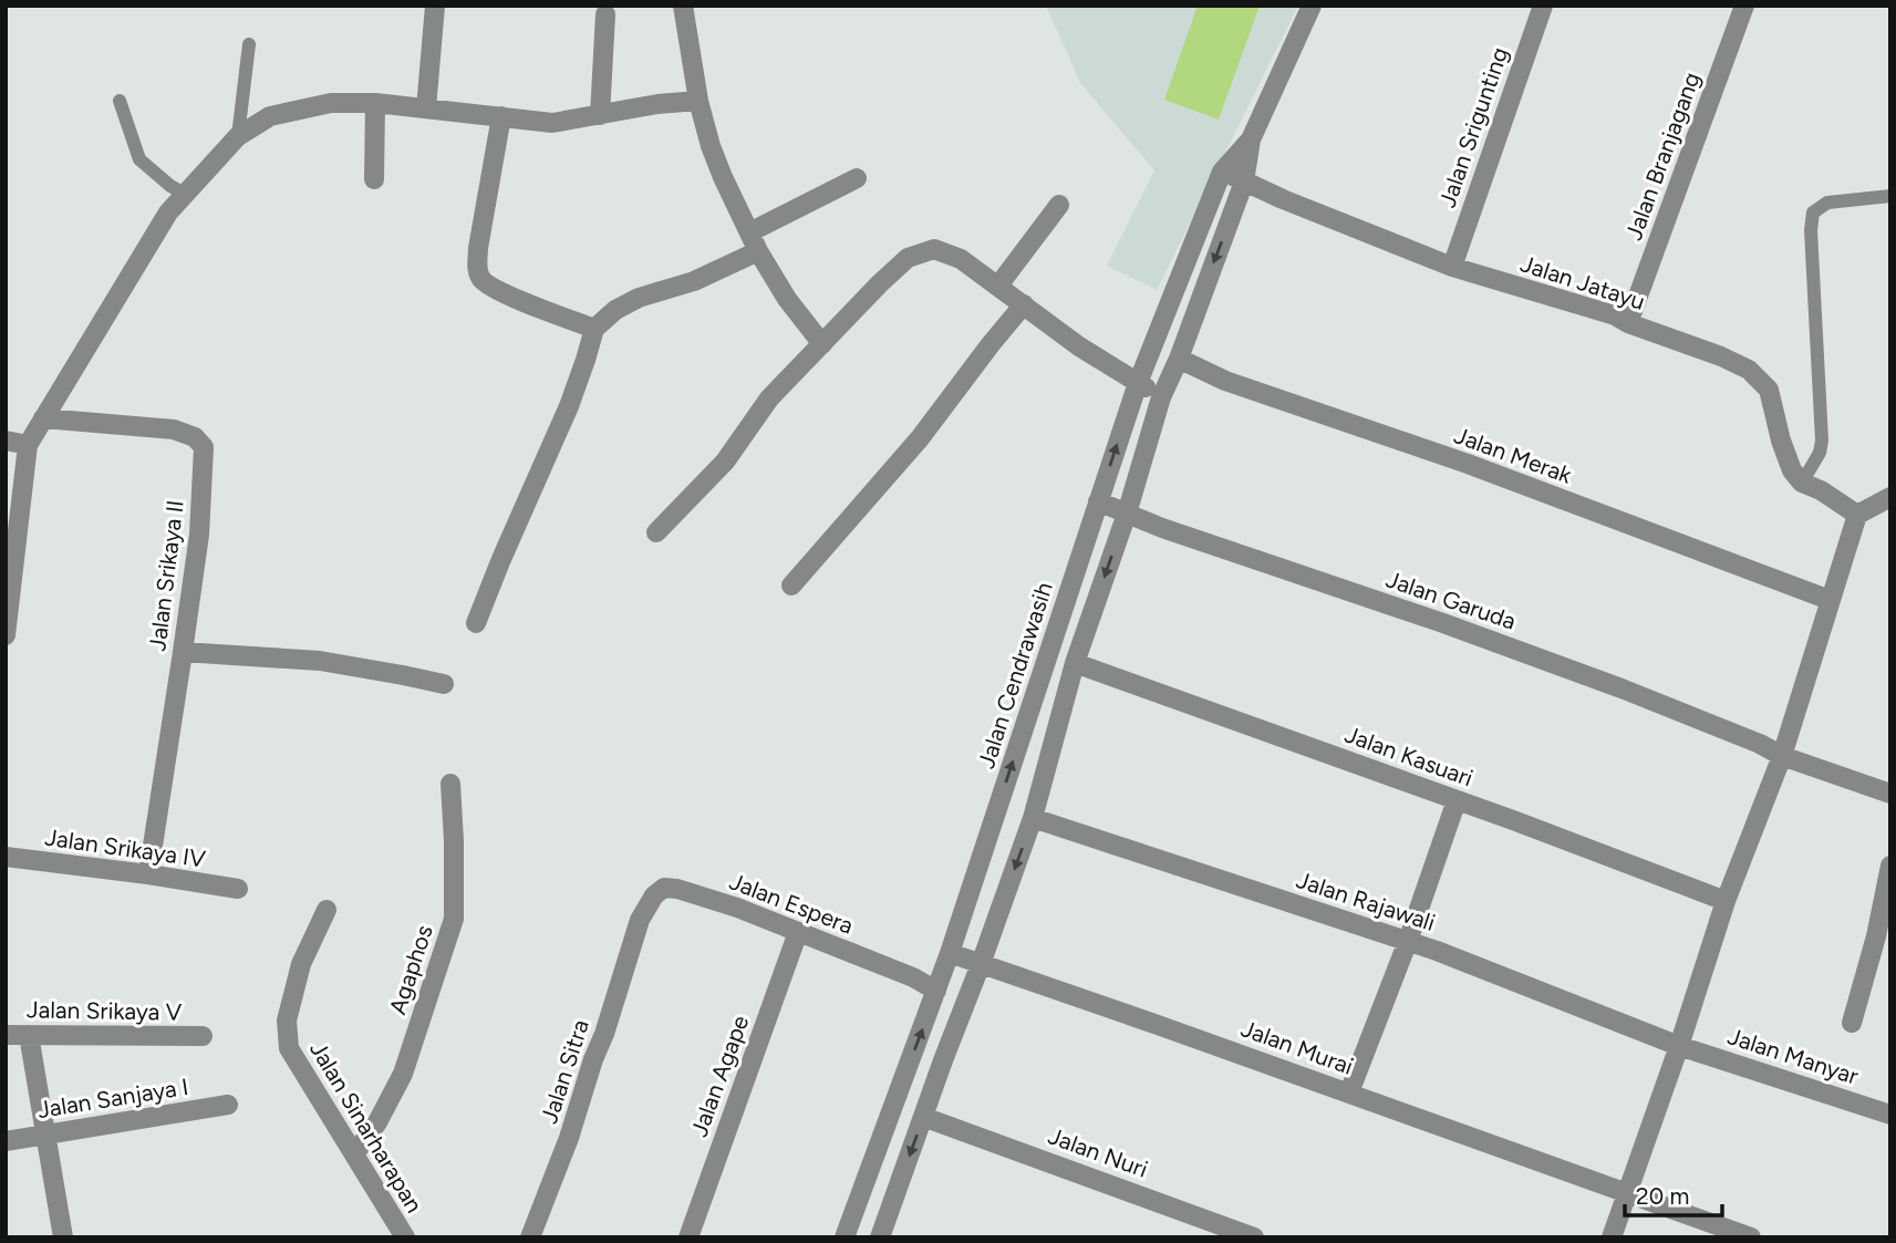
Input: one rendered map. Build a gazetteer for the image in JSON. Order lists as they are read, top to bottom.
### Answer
{
  "streets": {
    "street": [
      "Jalan Srigunting",
      "Jalan Branjagang",
      "Jalan Jatayu",
      "Jalan Merak",
      "Jalan Srikaya II",
      "Jalan Garuda",
      "Jalan Cendrawasih",
      "Jalan Kasuari",
      "Jalan Srikaya IV",
      "Jalan Rajawali",
      "Jalan Espera",
      "Agaphos",
      "Jalan Srikaya V",
      "Jalan Murai",
      "Jalan Manyar",
      "Jalan Sitra",
      "Jalan Agape",
      "Jalan Sanjaya I",
      "Jalan Sinarharapan",
      "Jalan Nuri"
    ]
  },
  "crossings": [
    ["Jalan Srigunting", "Jalan Jatayu"],
    ["Jalan Branjagang", "Jalan Jatayu"],
    ["Jalan Jatayu", "Jalan Cendrawasih"],
    ["Jalan Merak", "Jalan Cendrawasih"],
    ["Jalan Srikaya II", "Jalan Srikaya IV"],
    ["Jalan Garuda", "Jalan Cendrawasih"],
    ["Jalan Cendrawasih", "Jalan Kasuari"],
    ["Jalan Cendrawasih", "Jalan Rajawali"],
    ["Jalan Cendrawasih", "Jalan Espera"],
    ["Jalan Cendrawasih", "Jalan Murai"],
    ["Jalan Cendrawasih", "Jalan Nuri"],
    ["Jalan Rajawali", "Jalan Manyar"],
    ["Jalan Espera", "Jalan Sitra"],
    ["Jalan Espera", "Jalan Agape"],
    ["Agaphos", "Jalan Sinarharapan"]
  ],
  "scale_bar": "20 m"
}
